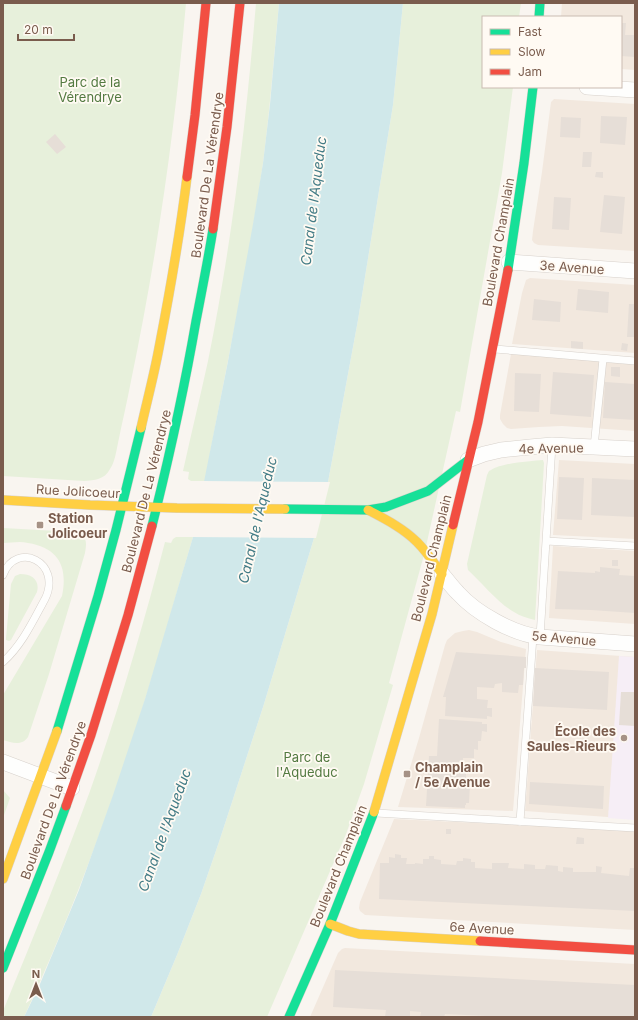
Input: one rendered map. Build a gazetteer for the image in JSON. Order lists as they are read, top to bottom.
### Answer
{
  "streets": {
    "main road": [
      "Boulevard De La Vérendrye",
      "Boulevard Champlain",
      "Rue Jolicoeur",
      "6e Avenue"
    ],
    "street": ["3e Avenue", "4e Avenue", "5e Avenue"]
  },
  "crossings": [
    ["Boulevard De La Vérendrye", "Rue Jolicoeur"],
    ["Boulevard Champlain", "3e Avenue"],
    ["Boulevard Champlain", "4e Avenue"],
    ["Boulevard Champlain", "Rue Jolicoeur"],
    ["Boulevard Champlain", "5e Avenue"],
    ["Boulevard Champlain", "6e Avenue"],
    ["4e Avenue", "Rue Jolicoeur"],
    ["Rue Jolicoeur", "5e Avenue"]
  ],
  "water": ["Canal de l'Aqueduc"],
  "parks": ["Parc de la Vérendrye", "Parc de l'Aqueduc"],
  "places": {
    "transit": ["Station Jolicoeur", "Champlain / 5e Avenue"],
    "other": ["École des Saules-Rieurs"]
  },
  "legend": ["Fast", "Slow", "Jam"],
  "scale_bar": "20 m",
  "north": "top"
}
